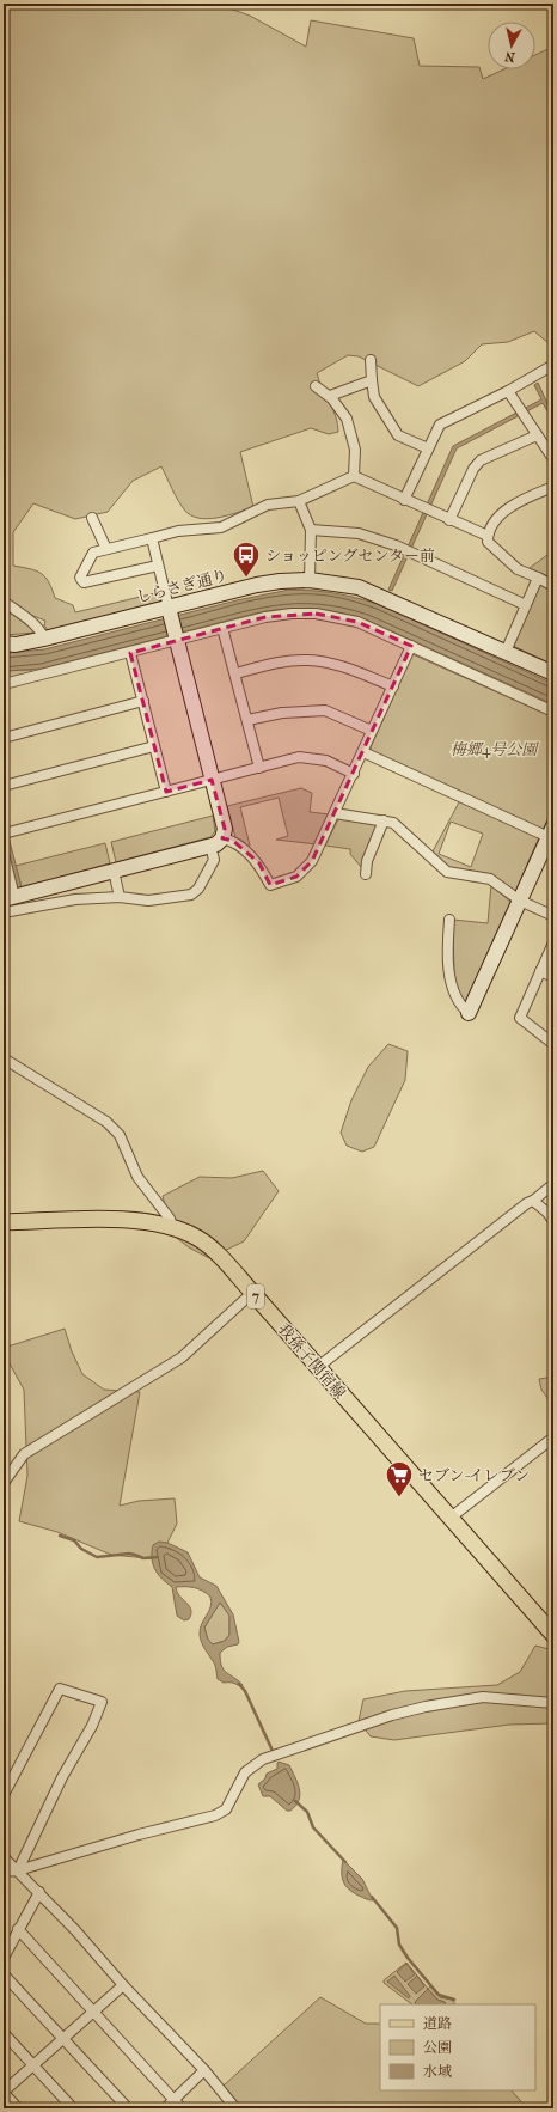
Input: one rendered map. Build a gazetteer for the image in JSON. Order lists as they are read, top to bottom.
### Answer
{
  "streets": {
    "main road": ["7", "我孫子関宿線"],
    "street": ["しらさぎ通り"]
  },
  "parks": ["梅郷4号公園"],
  "places": {
    "bus stop": ["ショッピングセンター前"],
    "supermarket": ["セブン-イレブン"]
  },
  "legend": ["道路", "公園", "水域"],
  "north": "bottom"
}
